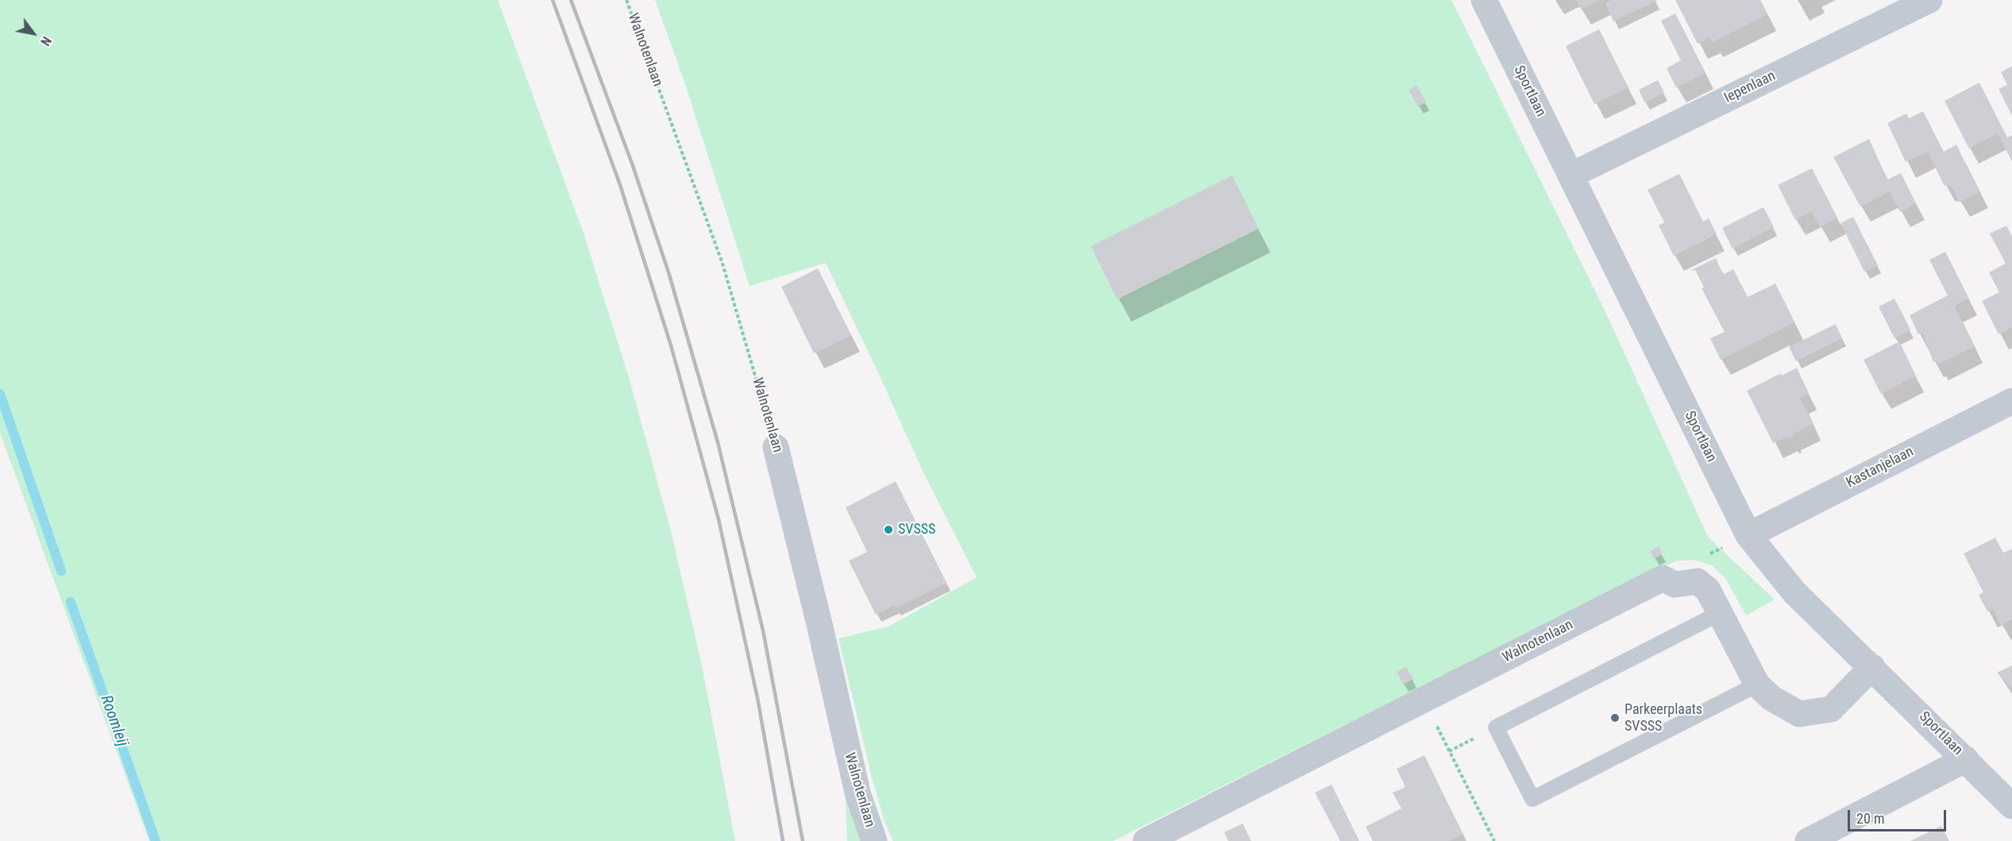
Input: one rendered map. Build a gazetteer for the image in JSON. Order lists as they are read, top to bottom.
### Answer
{
  "streets": {
    "street": [
      "Walnotenlaan",
      "Iepenlaan",
      "Sportlaan",
      "Kastanjelaan"
    ]
  },
  "crossings": [
    ["Walnotenlaan", "Sportlaan"],
    ["Iepenlaan", "Sportlaan"],
    ["Sportlaan", "Kastanjelaan"]
  ],
  "water": ["Roomleij"],
  "places": ["SVSSS", "Parkeerplaats SVSSS"],
  "scale_bar": "20 m",
  "north": "bottom right"
}
